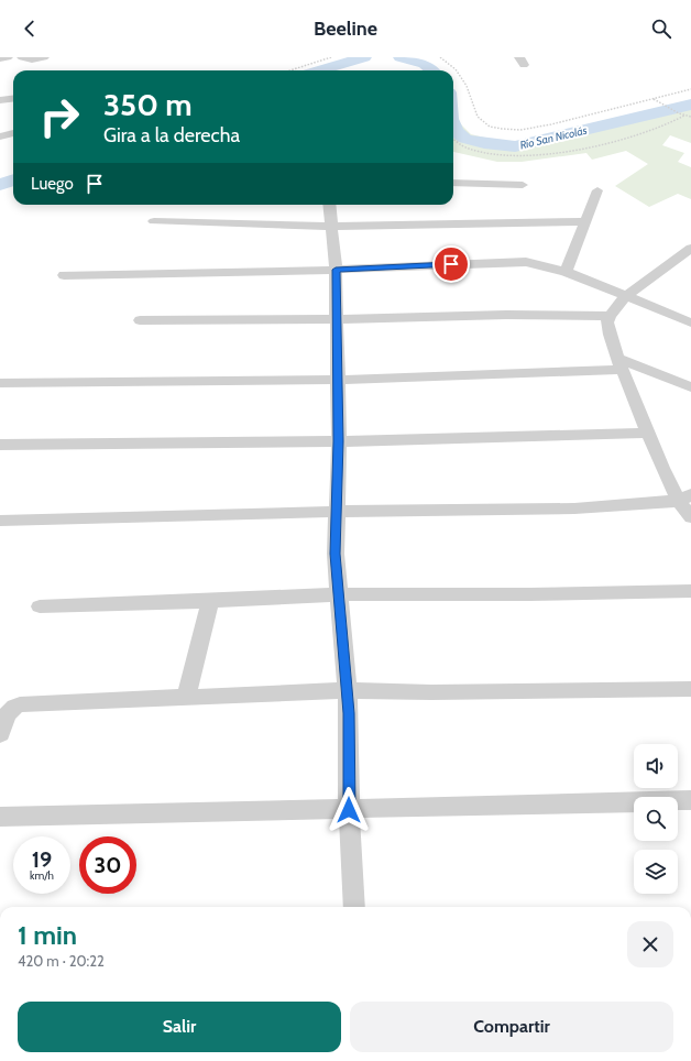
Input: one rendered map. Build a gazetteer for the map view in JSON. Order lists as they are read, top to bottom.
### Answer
{
  "water": ["Río San Nicolás"],
  "page": {
    "header": "Beeline",
    "turn": ["350 m", "Gira a la derecha"],
    "then": "Luego",
    "speed": "19 km/h",
    "limit": "30",
    "heading": ["1 min", "420 m · 20:22"],
    "buttons": ["Salir", "Compartir"]
  }
}
